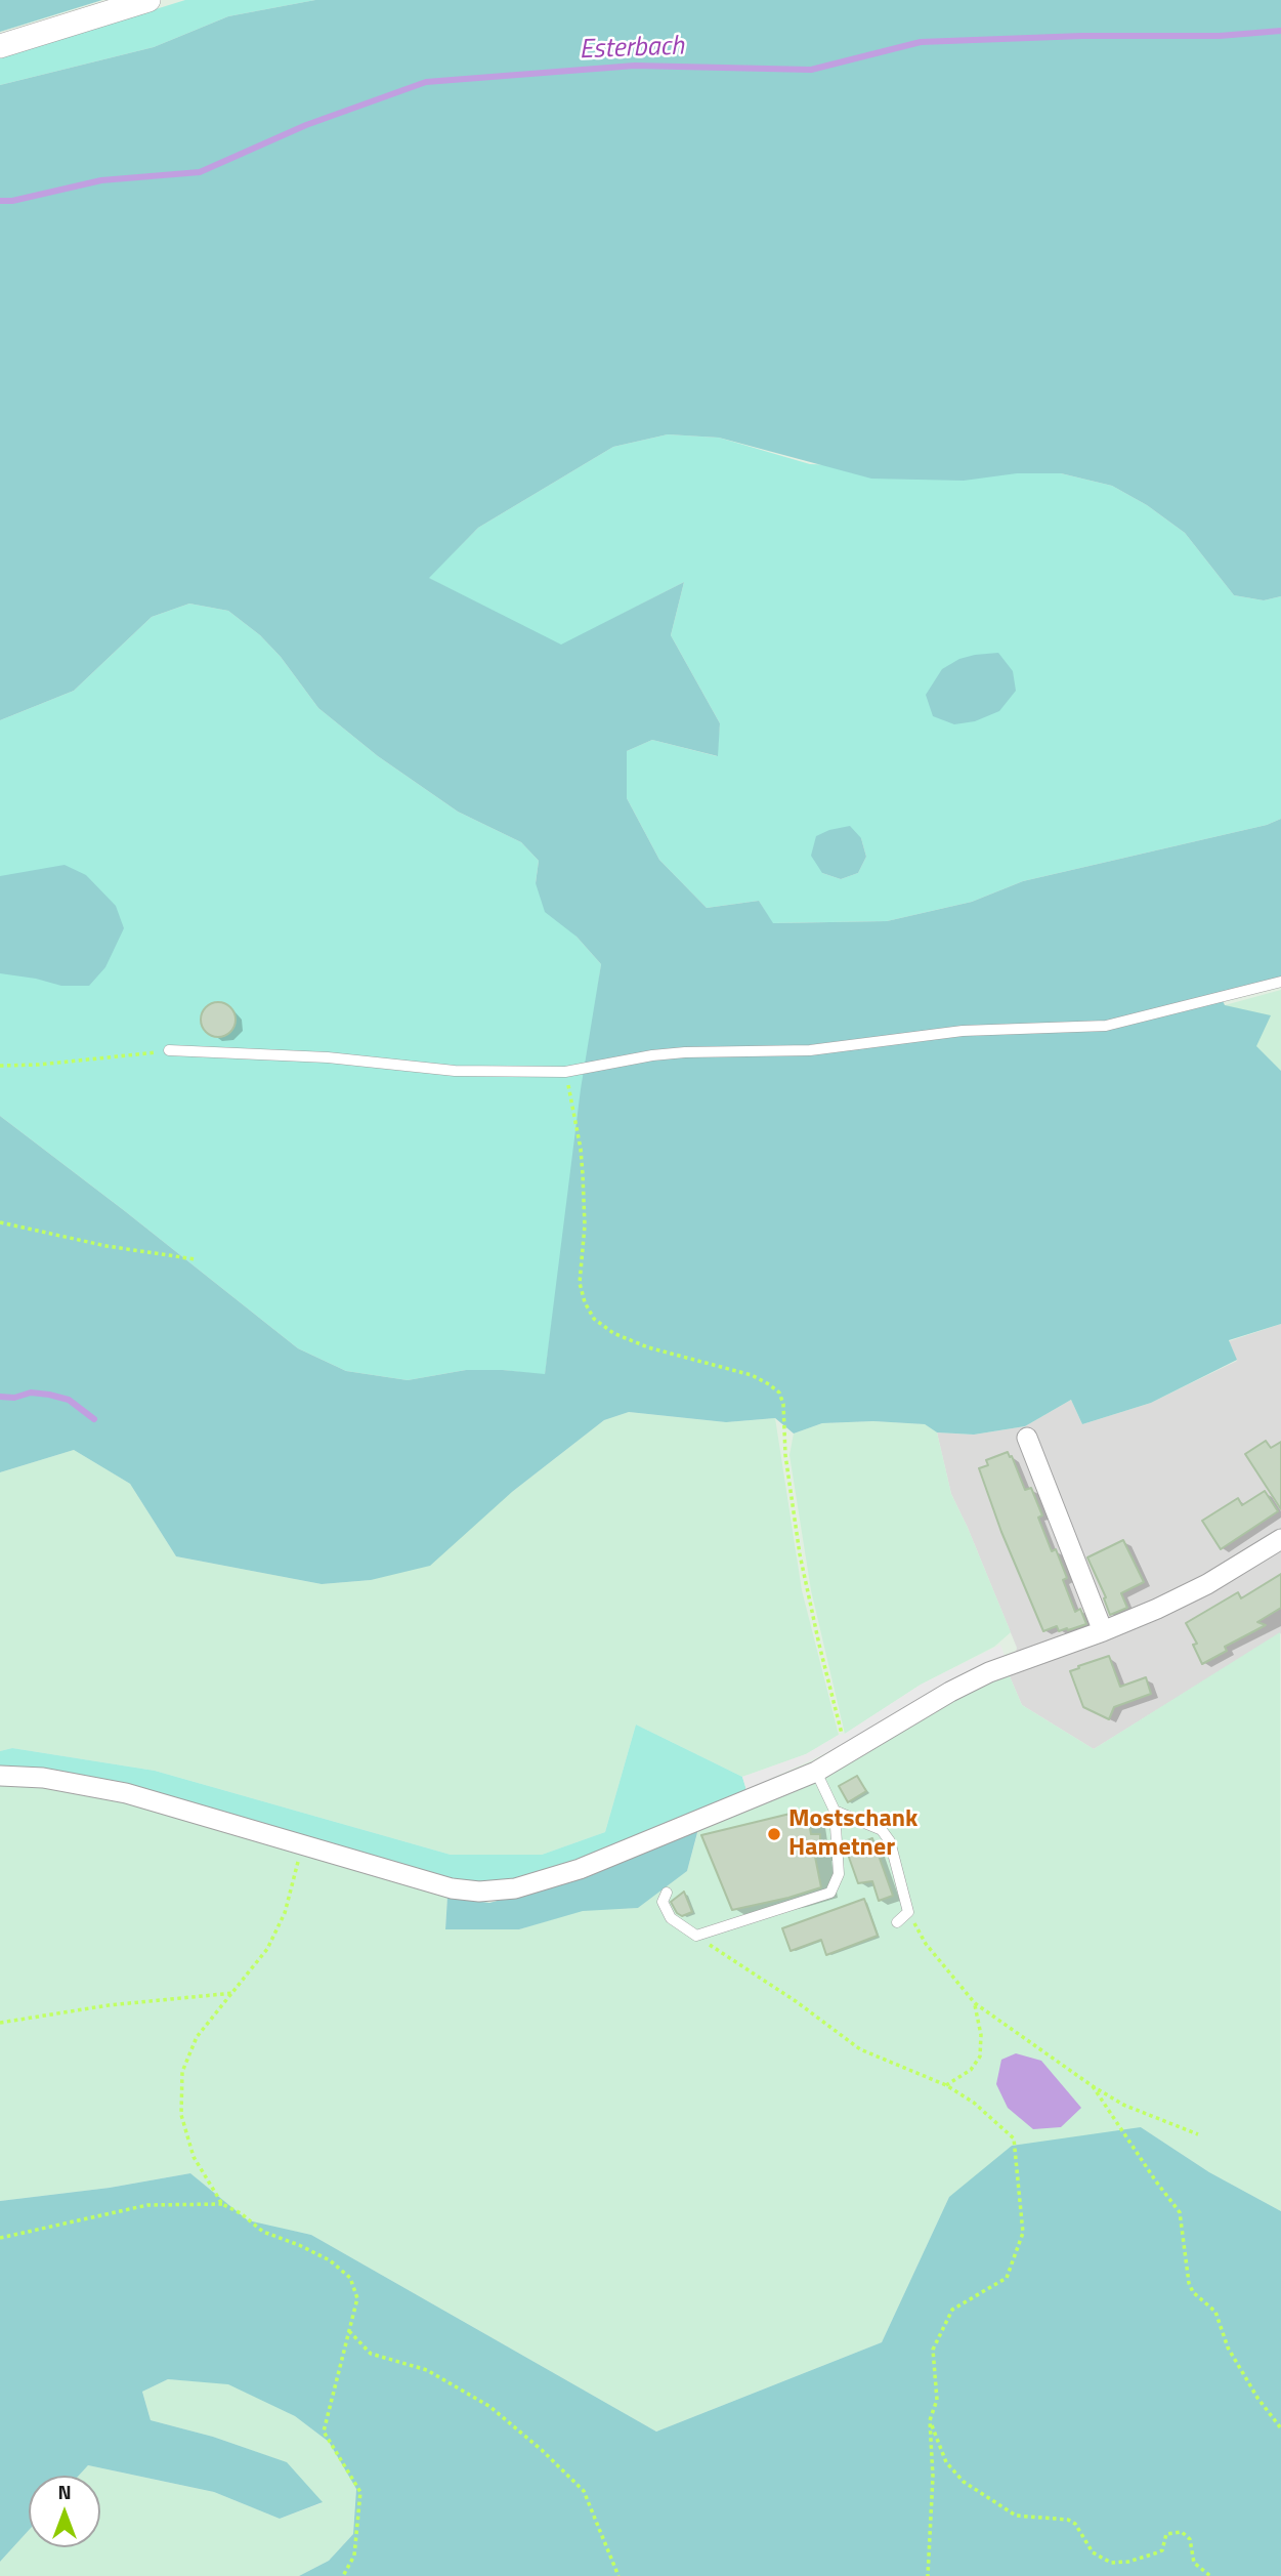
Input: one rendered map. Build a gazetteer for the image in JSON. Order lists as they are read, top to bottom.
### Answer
{
  "water": ["Esterbach"],
  "places": ["Mostschank Hametner"],
  "north": "top"
}
